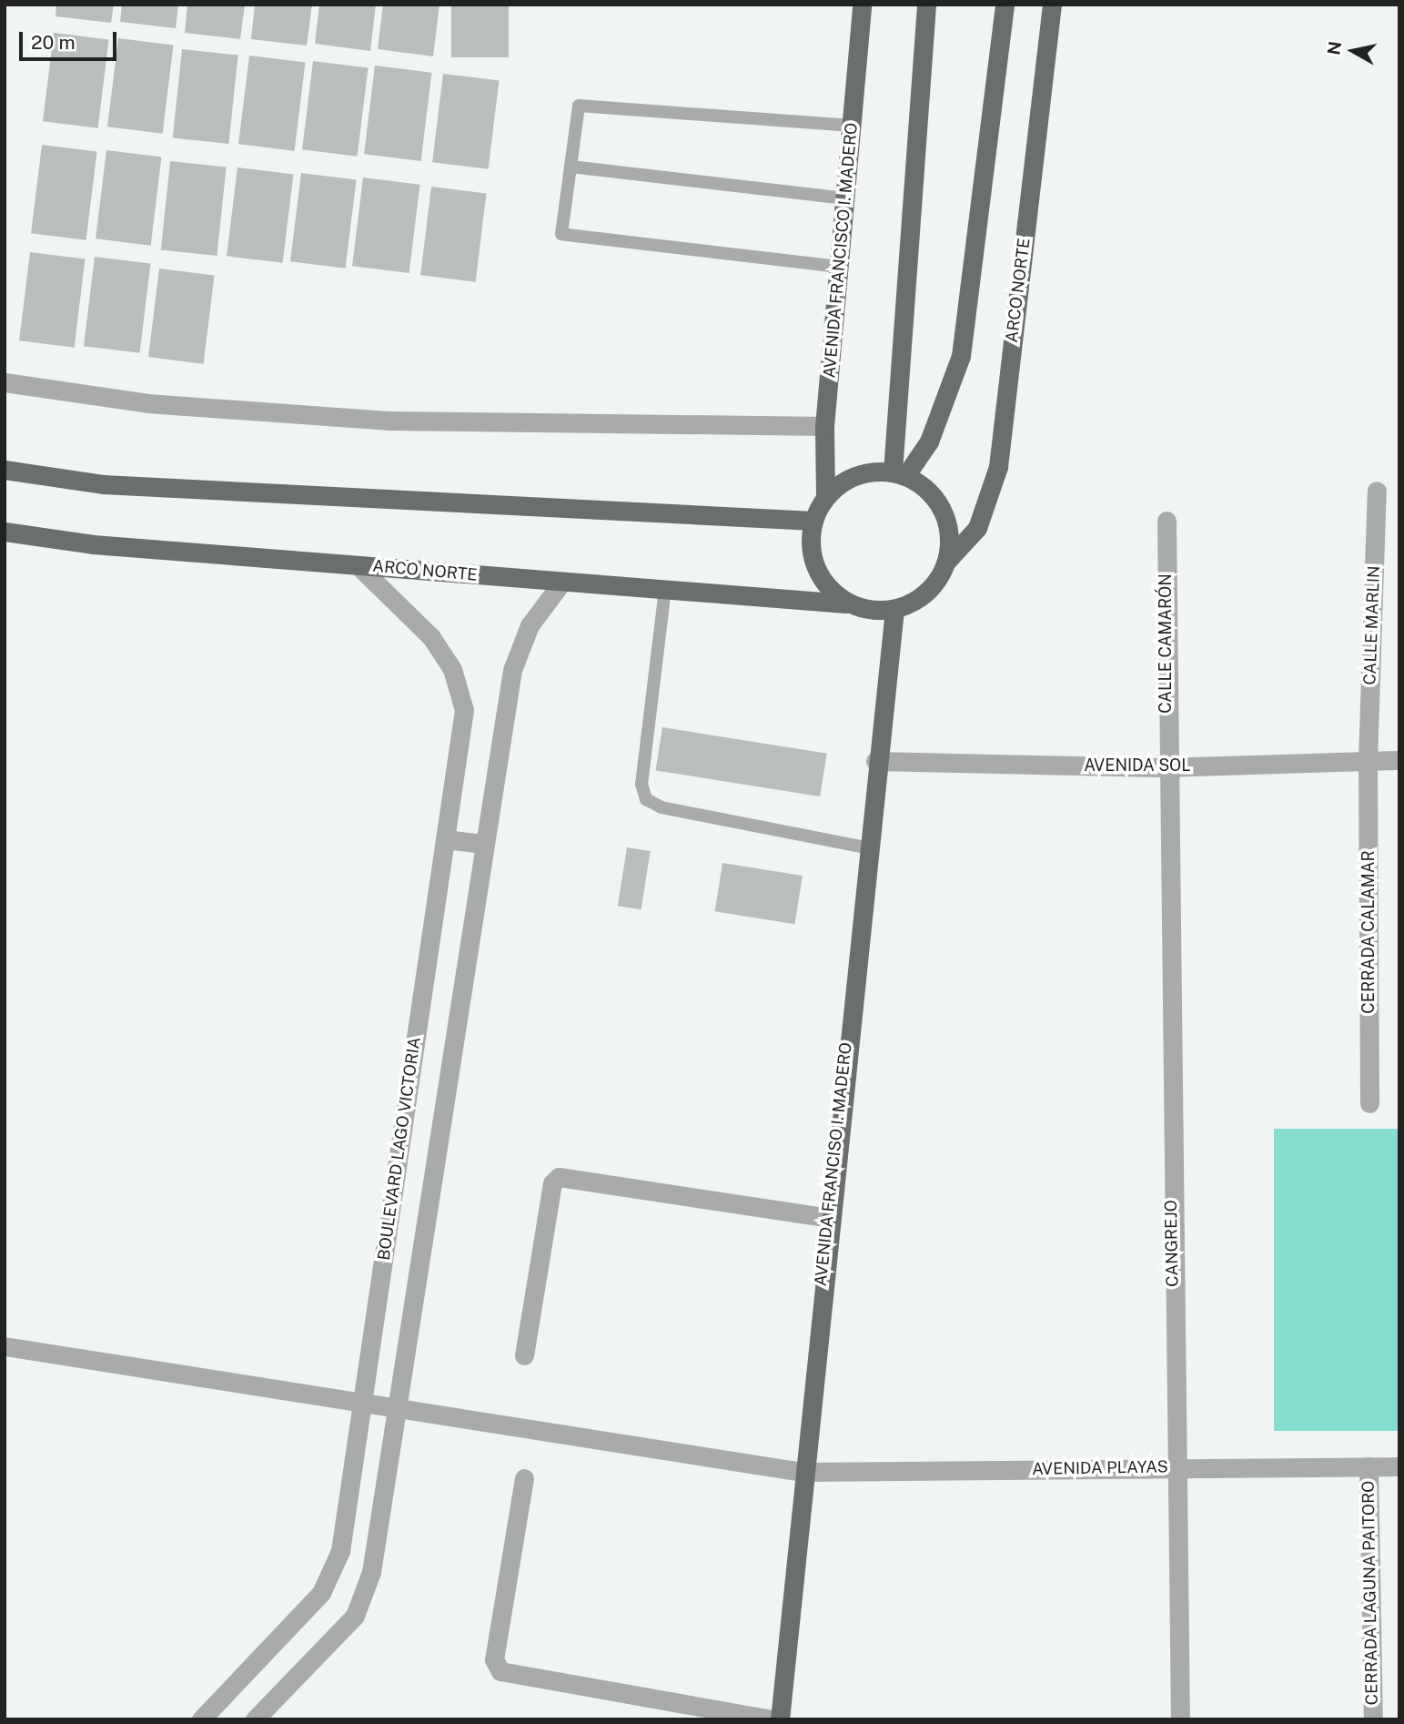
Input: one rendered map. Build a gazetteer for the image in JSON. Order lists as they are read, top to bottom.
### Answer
{
  "streets": {
    "main road": ["AVENIDA FRANCISCO I. MADERO", "ARCO NORTE", "AVENIDA FRANCISO I. MADERO"],
    "street": [
      "CALLE MARLIN",
      "CALLE CAMARÓN",
      "AVENIDA SOL",
      "CERRADA CALAMAR",
      "BOULEVARD LAGO VICTORIA",
      "CANGREJO",
      "AVENIDA PLAYAS",
      "CERRADA LAGUNA PAITORO"
    ]
  },
  "crossings": [
    ["AVENIDA FRANCISCO I. MADERO", "ARCO NORTE"],
    ["AVENIDA FRANCISCO I. MADERO", "AVENIDA FRANCISO I. MADERO"],
    ["ARCO NORTE", "BOULEVARD LAGO VICTORIA"],
    ["ARCO NORTE", "AVENIDA FRANCISO I. MADERO"],
    ["CALLE MARLIN", "AVENIDA SOL"],
    ["CALLE MARLIN", "CERRADA CALAMAR"],
    ["CALLE CAMARÓN", "AVENIDA SOL"],
    ["CALLE CAMARÓN", "CANGREJO"],
    ["AVENIDA SOL", "CERRADA CALAMAR"],
    ["AVENIDA SOL", "AVENIDA FRANCISO I. MADERO"],
    ["AVENIDA SOL", "CANGREJO"],
    ["BOULEVARD LAGO VICTORIA", "AVENIDA PLAYAS"],
    ["AVENIDA FRANCISO I. MADERO", "AVENIDA PLAYAS"],
    ["CANGREJO", "AVENIDA PLAYAS"],
    ["AVENIDA PLAYAS", "CERRADA LAGUNA PAITORO"]
  ],
  "scale_bar": "20 m",
  "north": "left"
}
